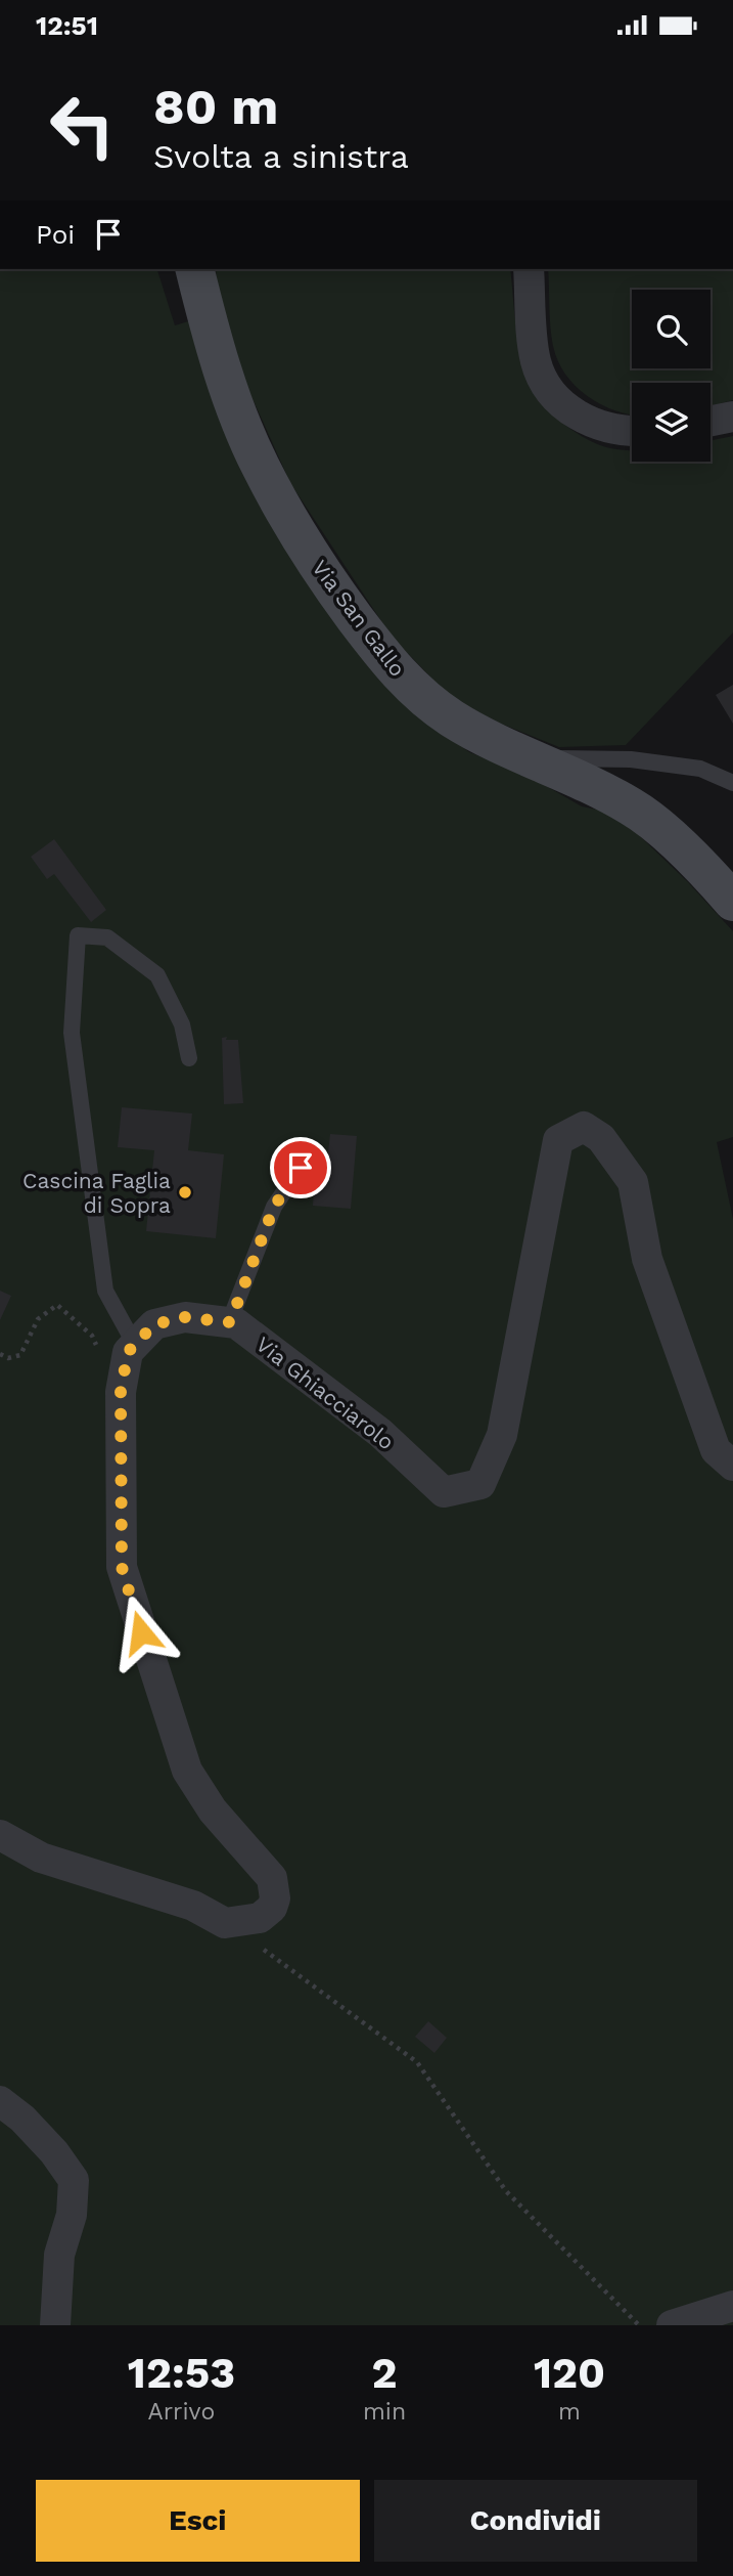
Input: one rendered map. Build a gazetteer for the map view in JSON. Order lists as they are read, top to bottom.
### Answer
{
  "streets": {
    "street": ["Via San Gallo", "Via Ghiacciarolo"]
  },
  "places": ["Cascina Faglia di Sopra"],
  "page": {
    "status": "12:51",
    "turn": ["80 m", "Svolta a sinistra"],
    "then": "Poi",
    "eta": [
      "12:53",
      "Arrivo",
      "2",
      "min",
      "120",
      "m"
    ],
    "buttons": ["Esci", "Condividi"]
  }
}
